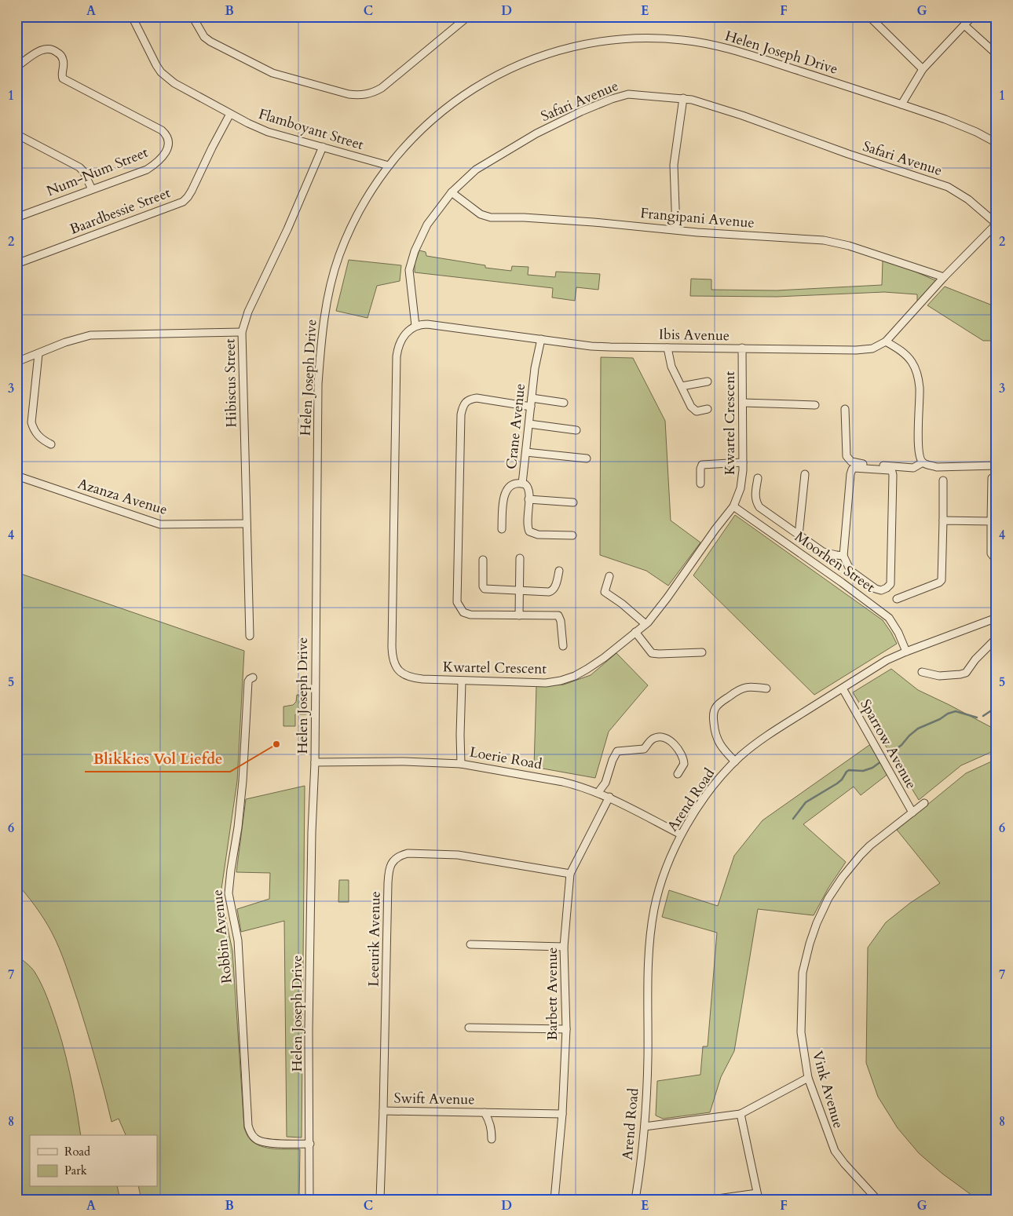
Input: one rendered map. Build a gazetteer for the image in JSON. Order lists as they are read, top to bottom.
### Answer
{
  "streets": {
    "street": [
      "Helen Joseph Drive",
      "Safari Avenue",
      "Flamboyant Street",
      "Num-Num Street",
      "Baardbessie Street",
      "Frangipani Avenue",
      "Ibis Avenue",
      "Hibiscus Street",
      "Kwartel Crescent",
      "Crane Avenue",
      "Azanza Avenue",
      "Moorhen Street",
      "Sparrow Avenue",
      "Loerie Road",
      "Arend Road",
      "Robbin Avenue",
      "Leeurik Avenue",
      "Barbett Avenue",
      "Vink Avenue",
      "Swift Avenue"
    ]
  },
  "crossings": [
    ["Helen Joseph Drive", "Flamboyant Street"],
    ["Helen Joseph Drive", "Loerie Road"],
    ["Helen Joseph Drive", "Robbin Avenue"],
    ["Safari Avenue", "Frangipani Avenue"],
    ["Safari Avenue", "Ibis Avenue"],
    ["Safari Avenue", "Kwartel Crescent"],
    ["Flamboyant Street", "Baardbessie Street"],
    ["Flamboyant Street", "Hibiscus Street"],
    ["Frangipani Avenue", "Ibis Avenue"],
    ["Ibis Avenue", "Kwartel Crescent"],
    ["Ibis Avenue", "Crane Avenue"],
    ["Hibiscus Street", "Azanza Avenue"],
    ["Kwartel Crescent", "Moorhen Street"],
    ["Moorhen Street", "Arend Road"],
    ["Sparrow Avenue", "Arend Road"],
    ["Sparrow Avenue", "Vink Avenue"],
    ["Loerie Road", "Arend Road"],
    ["Loerie Road", "Barbett Avenue"],
    ["Leeurik Avenue", "Barbett Avenue"],
    ["Leeurik Avenue", "Swift Avenue"],
    ["Barbett Avenue", "Swift Avenue"]
  ],
  "places": ["Blikkies Vol Liefde"],
  "legend": ["Road", "Park"],
  "grid": {
    "columns": [
      "A",
      "B",
      "C",
      "D",
      "E",
      "F",
      "G"
    ],
    "rows": [
      "1",
      "2",
      "3",
      "4",
      "5",
      "6",
      "7",
      "8"
    ]
  }
}
